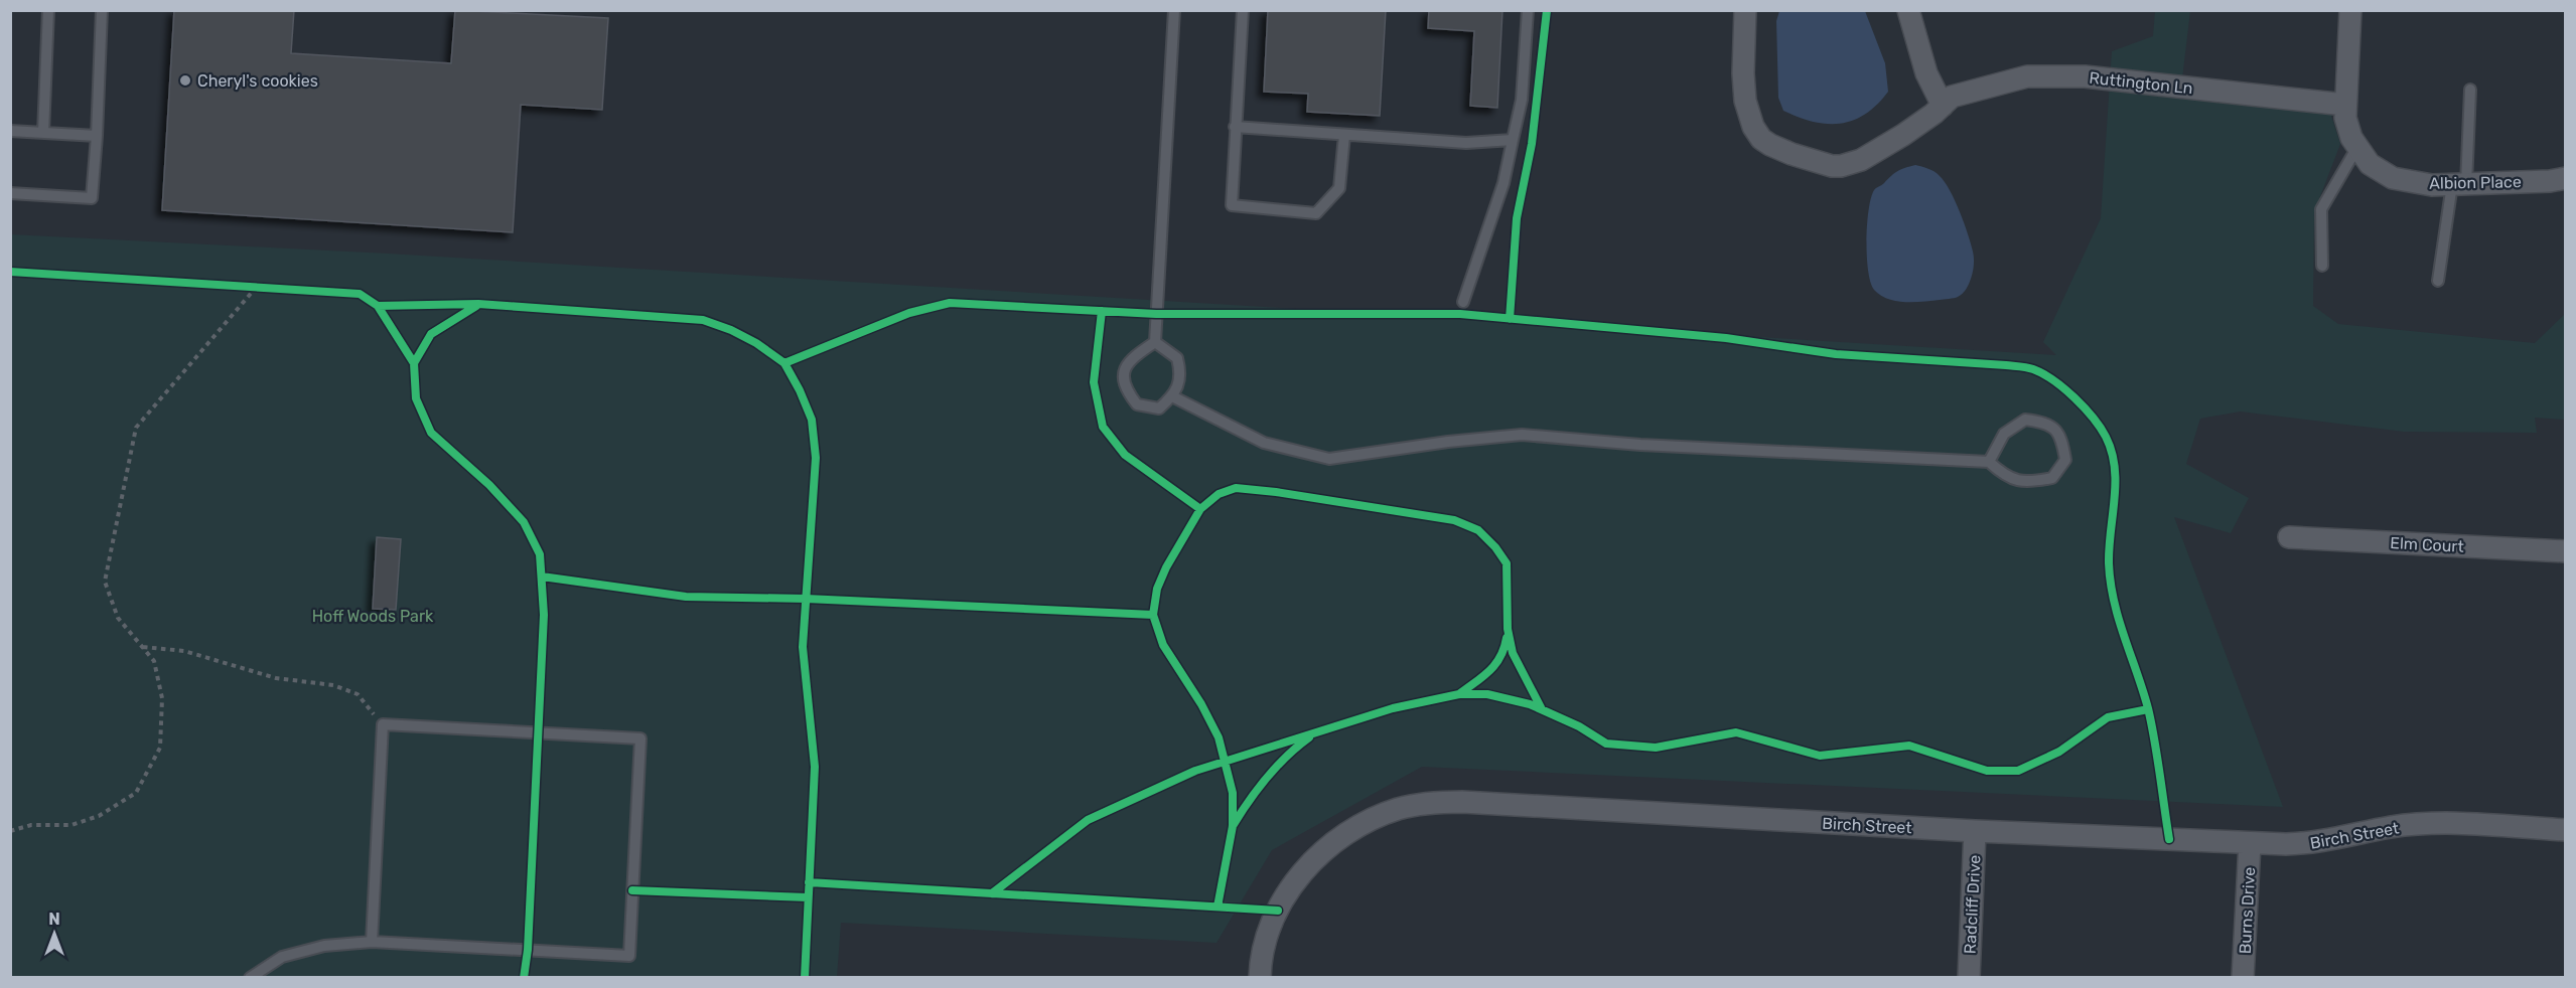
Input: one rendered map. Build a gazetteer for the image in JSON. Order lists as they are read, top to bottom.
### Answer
{
  "streets": {
    "street": [
      "Ruttington Ln",
      "Albion Place",
      "Elm Court",
      "Birch Street",
      "Radcliff Drive",
      "Burns Drive"
    ]
  },
  "crossings": [
    ["Ruttington Ln", "Albion Place"],
    ["Birch Street", "Radcliff Drive"],
    ["Birch Street", "Burns Drive"]
  ],
  "parks": ["Hoff Woods Park"],
  "places": ["Cheryl's cookies"],
  "north": "top"
}
